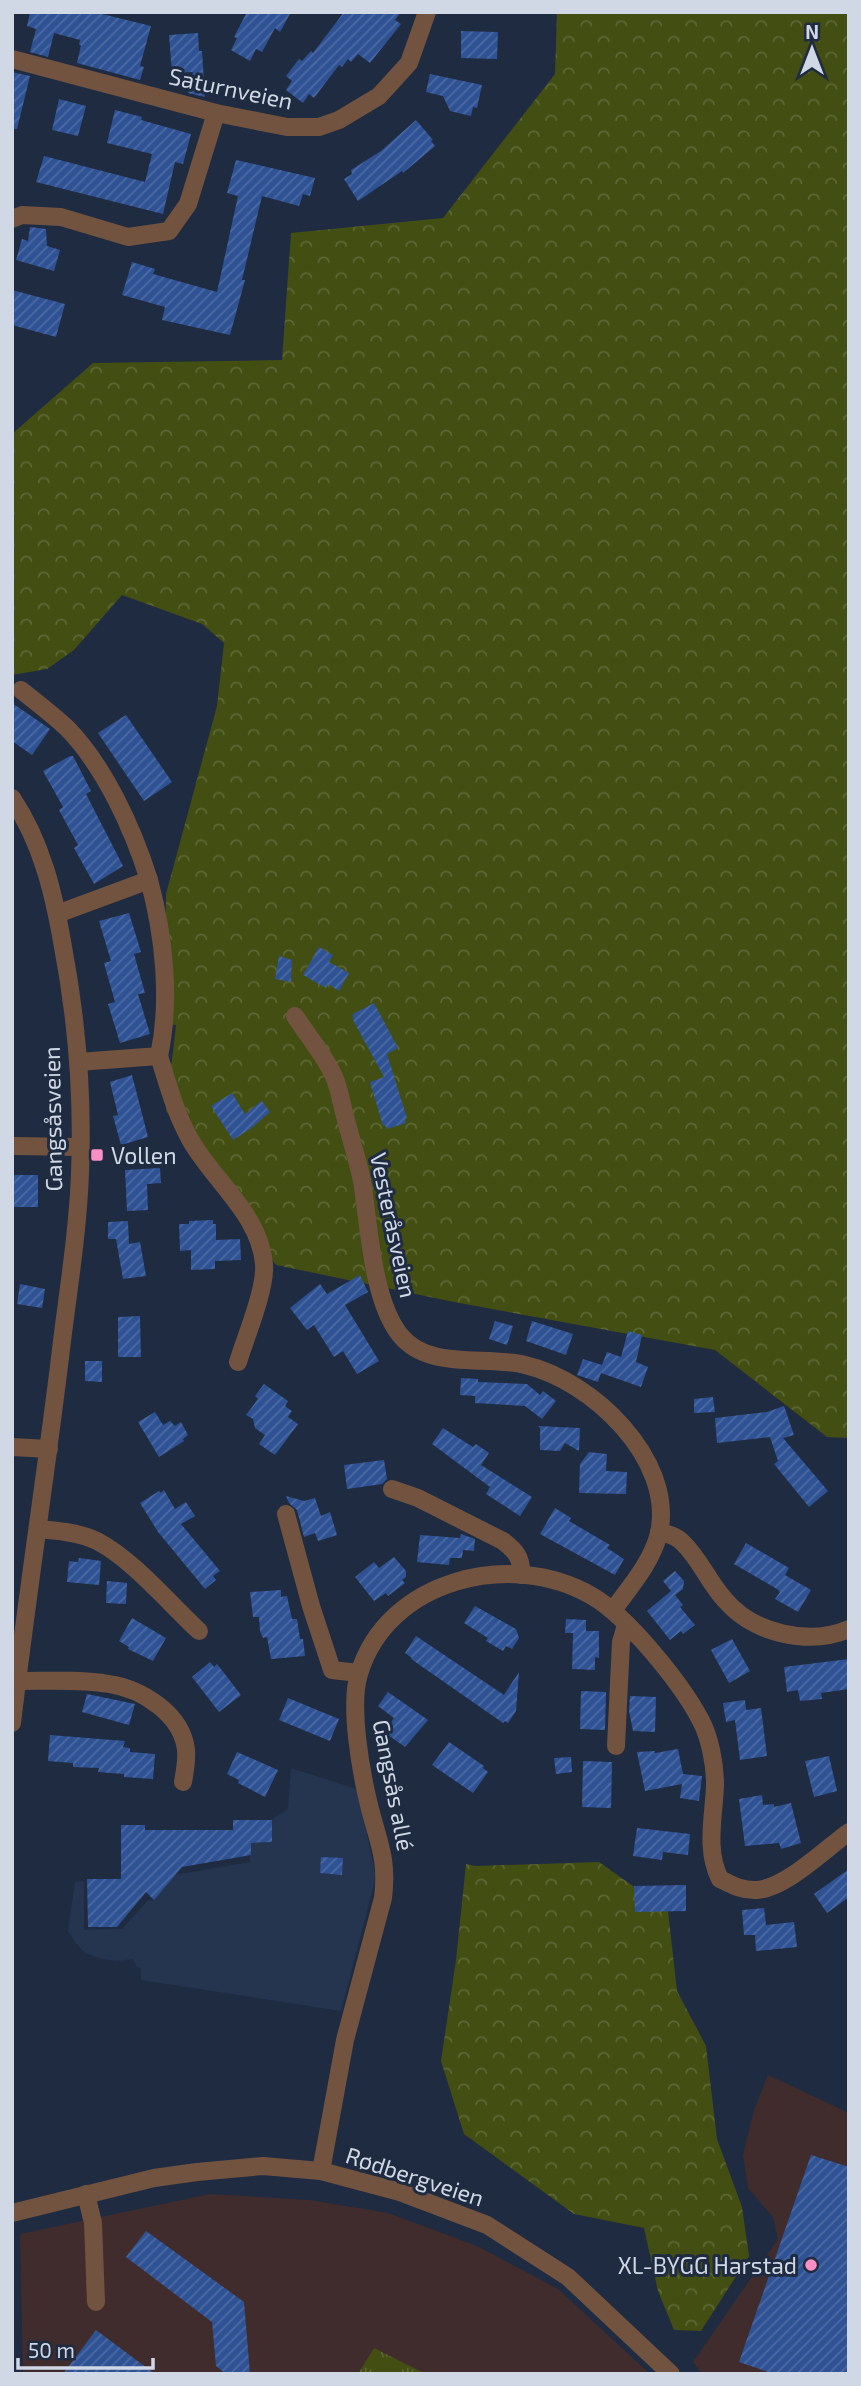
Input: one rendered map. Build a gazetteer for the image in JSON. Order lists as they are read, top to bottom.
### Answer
{
  "streets": {
    "street": [
      "Saturnveien",
      "Gangsåsveien",
      "Vesteråsveien",
      "Gangsås allé",
      "Rødbergveien"
    ]
  },
  "crossings": [
    ["Vesteråsveien", "Gangsås allé"],
    ["Gangsås allé", "Rødbergveien"]
  ],
  "places": {
    "transit": ["Vollen"],
    "other": ["XL-BYGG Harstad"]
  },
  "scale_bar": "50 m",
  "north": "top"
}
